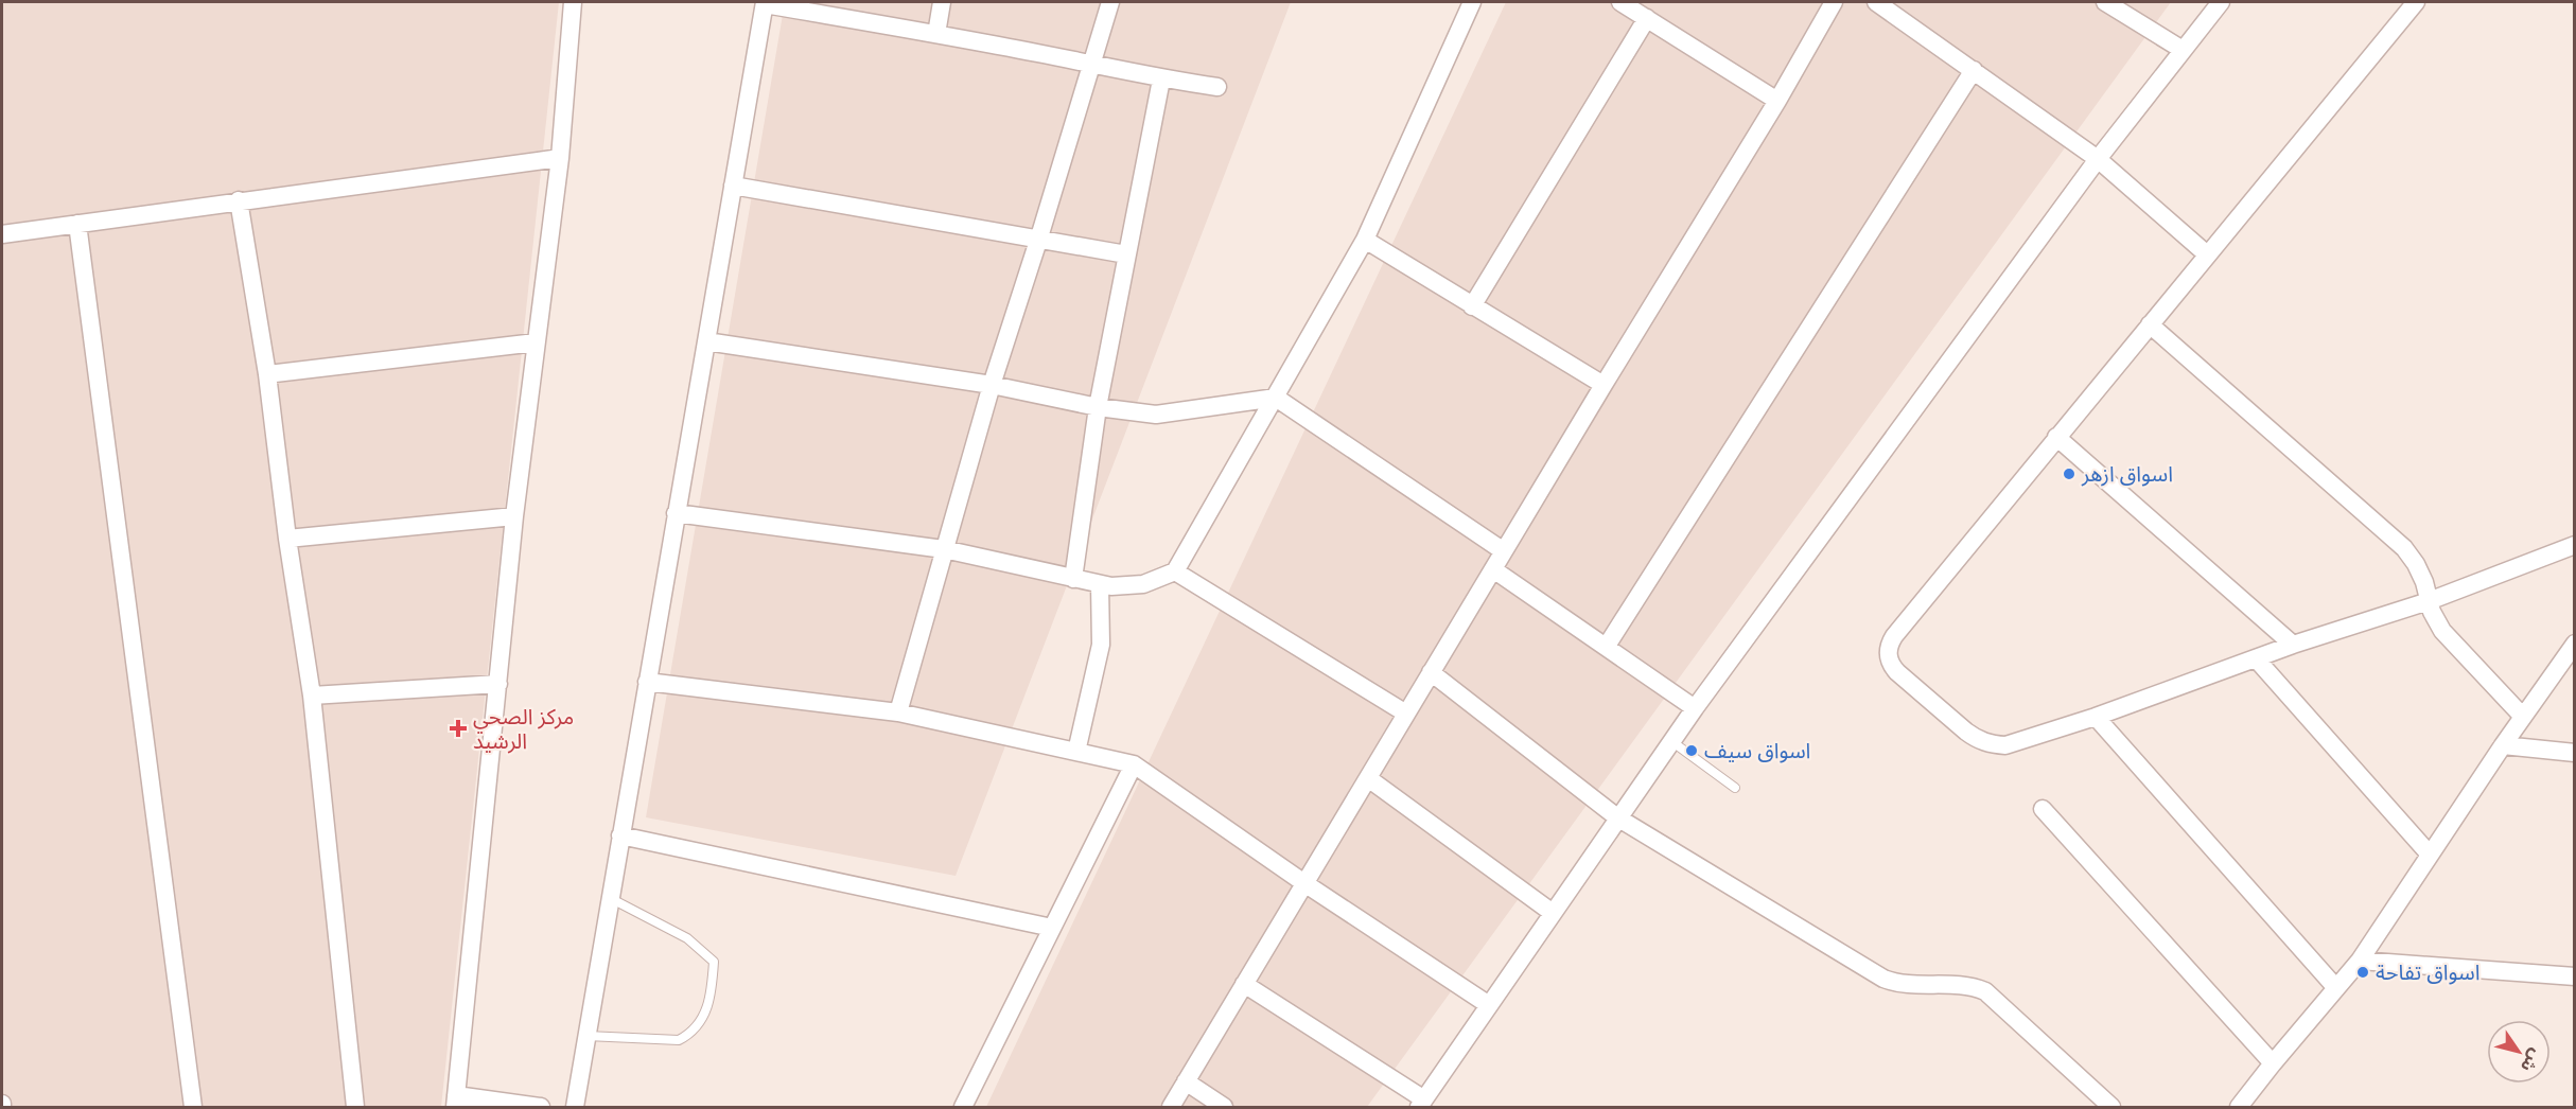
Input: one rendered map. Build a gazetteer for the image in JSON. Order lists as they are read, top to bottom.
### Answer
{
  "places": {
    "other": ["اسواق ازهر", "اسواق سيف", "اسواق تفاحة"],
    "health": ["مركز الصحي الرشيد"]
  },
  "north": "bottom right"
}
